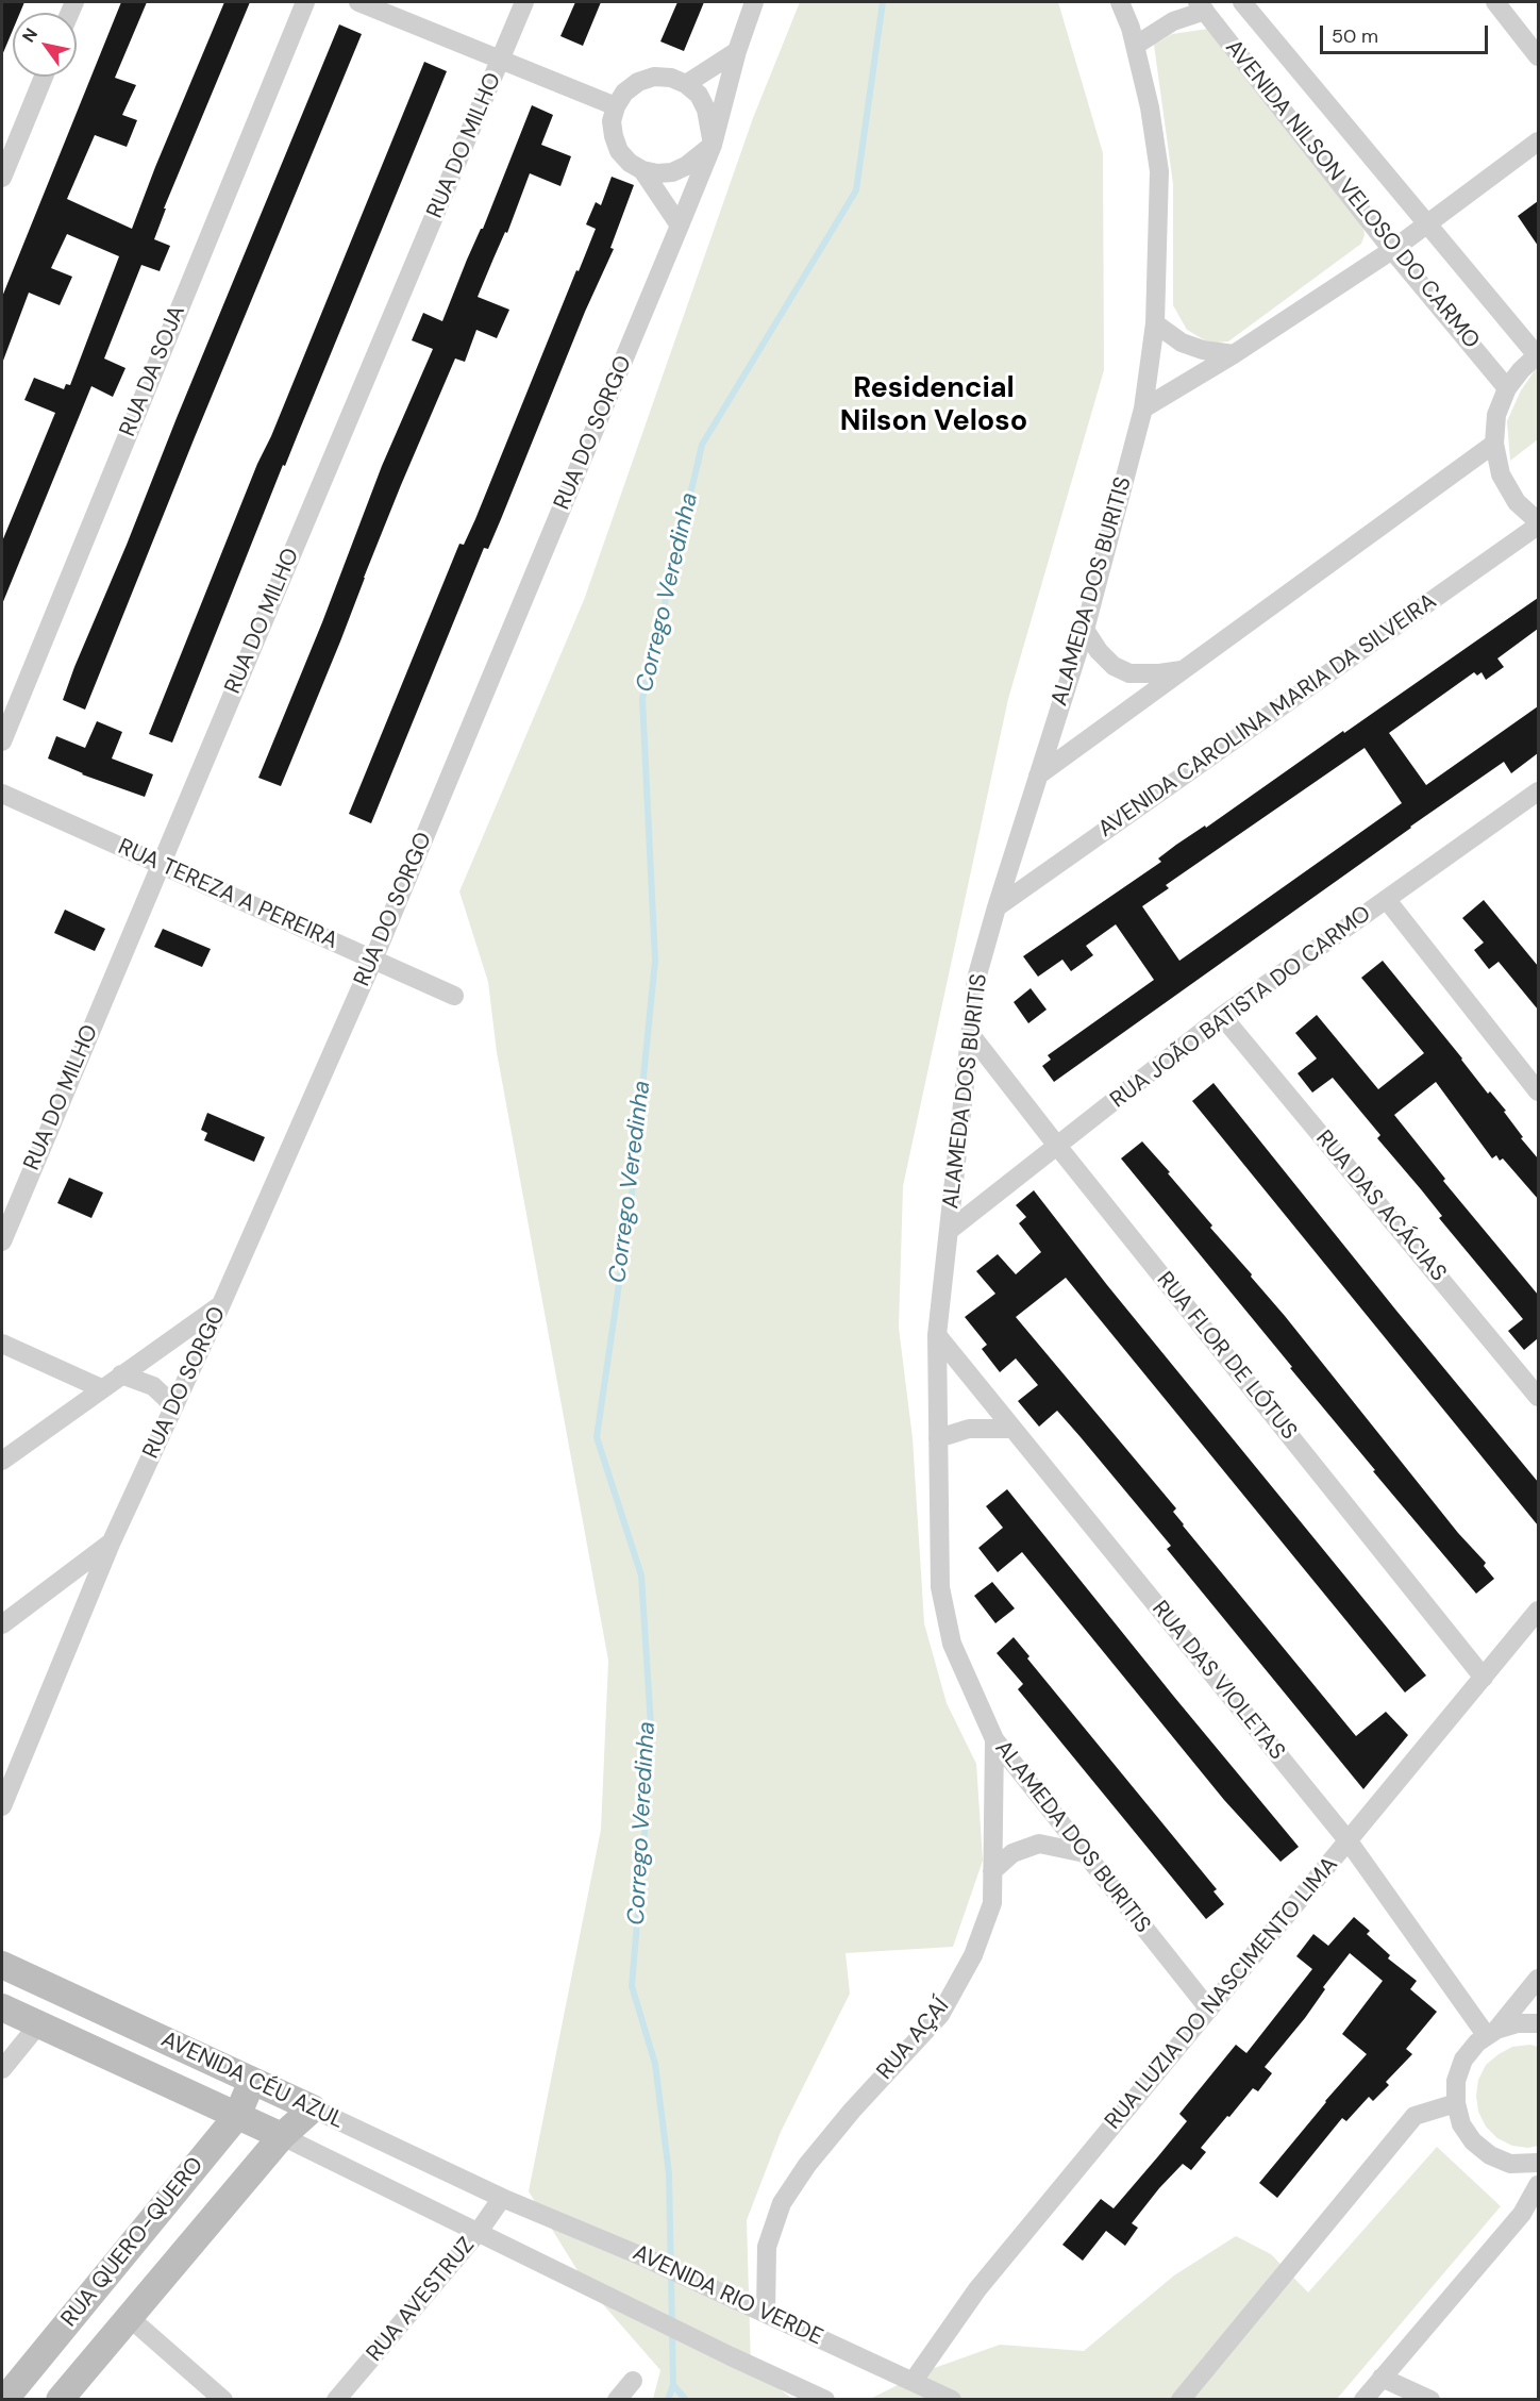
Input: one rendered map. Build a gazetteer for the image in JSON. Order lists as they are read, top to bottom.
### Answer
{
  "streets": {
    "street": [
      "RUA DO MILHO",
      "AVENIDA NILSON VELOSO DO CARMO",
      "RUA DA SOJA",
      "RUA DO SORGO",
      "ALAMEDA DOS BURITIS",
      "AVENIDA CAROLINA MARIA DA SILVEIRA",
      "RUA TEREZA A PEREIRA",
      "RUA JOÃO BATISTA DO CARMO",
      "RUA DAS ACÁCIAS",
      "RUA FLOR DE LÓTUS",
      "RUA DAS VIOLETAS",
      "RUA LUZIA DO NASCIMENTO LIMA",
      "RUA AÇAÍ",
      "AVENIDA CÉU AZUL",
      "RUA QUERO-QUERO",
      "AVENIDA RIO VERDE",
      "RUA AVESTRUZ"
    ]
  },
  "crossings": [
    ["RUA DO MILHO", "RUA TEREZA A PEREIRA"],
    ["RUA DO SORGO", "RUA TEREZA A PEREIRA"],
    ["ALAMEDA DOS BURITIS", "AVENIDA CAROLINA MARIA DA SILVEIRA"],
    ["ALAMEDA DOS BURITIS", "RUA JOÃO BATISTA DO CARMO"],
    ["ALAMEDA DOS BURITIS", "RUA FLOR DE LÓTUS"],
    ["ALAMEDA DOS BURITIS", "RUA DAS VIOLETAS"],
    ["ALAMEDA DOS BURITIS", "RUA LUZIA DO NASCIMENTO LIMA"],
    ["ALAMEDA DOS BURITIS", "RUA AÇAÍ"],
    ["RUA JOÃO BATISTA DO CARMO", "RUA DAS ACÁCIAS"],
    ["RUA JOÃO BATISTA DO CARMO", "RUA FLOR DE LÓTUS"],
    ["RUA FLOR DE LÓTUS", "RUA LUZIA DO NASCIMENTO LIMA"],
    ["RUA DAS VIOLETAS", "RUA LUZIA DO NASCIMENTO LIMA"],
    ["RUA LUZIA DO NASCIMENTO LIMA", "AVENIDA RIO VERDE"],
    ["RUA AÇAÍ", "AVENIDA RIO VERDE"],
    ["AVENIDA CÉU AZUL", "RUA QUERO-QUERO"],
    ["AVENIDA CÉU AZUL", "AVENIDA RIO VERDE"],
    ["AVENIDA CÉU AZUL", "RUA AVESTRUZ"],
    ["AVENIDA RIO VERDE", "RUA AVESTRUZ"]
  ],
  "districts": ["Residencial Nilson Veloso"],
  "water": ["Corrego Veredinha"],
  "scale_bar": "50 m",
  "north": "top left"
}
